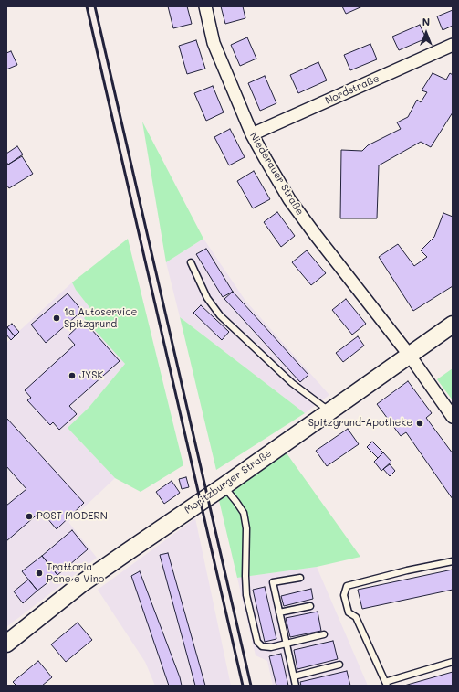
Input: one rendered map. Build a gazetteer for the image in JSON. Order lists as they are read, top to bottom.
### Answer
{
  "streets": {
    "street": ["Nordstraße", "Niederauer Straße", "Moritzburger Straße"]
  },
  "crossings": [
    ["Nordstraße", "Niederauer Straße"],
    ["Niederauer Straße", "Moritzburger Straße"]
  ],
  "places": [
    "1a Autoservice Spitzgrund",
    "JYSK",
    "Spitzgrund-Apotheke",
    "POST MODERN",
    "Trattoria Pane e Vino"
  ],
  "north": "top"
}
